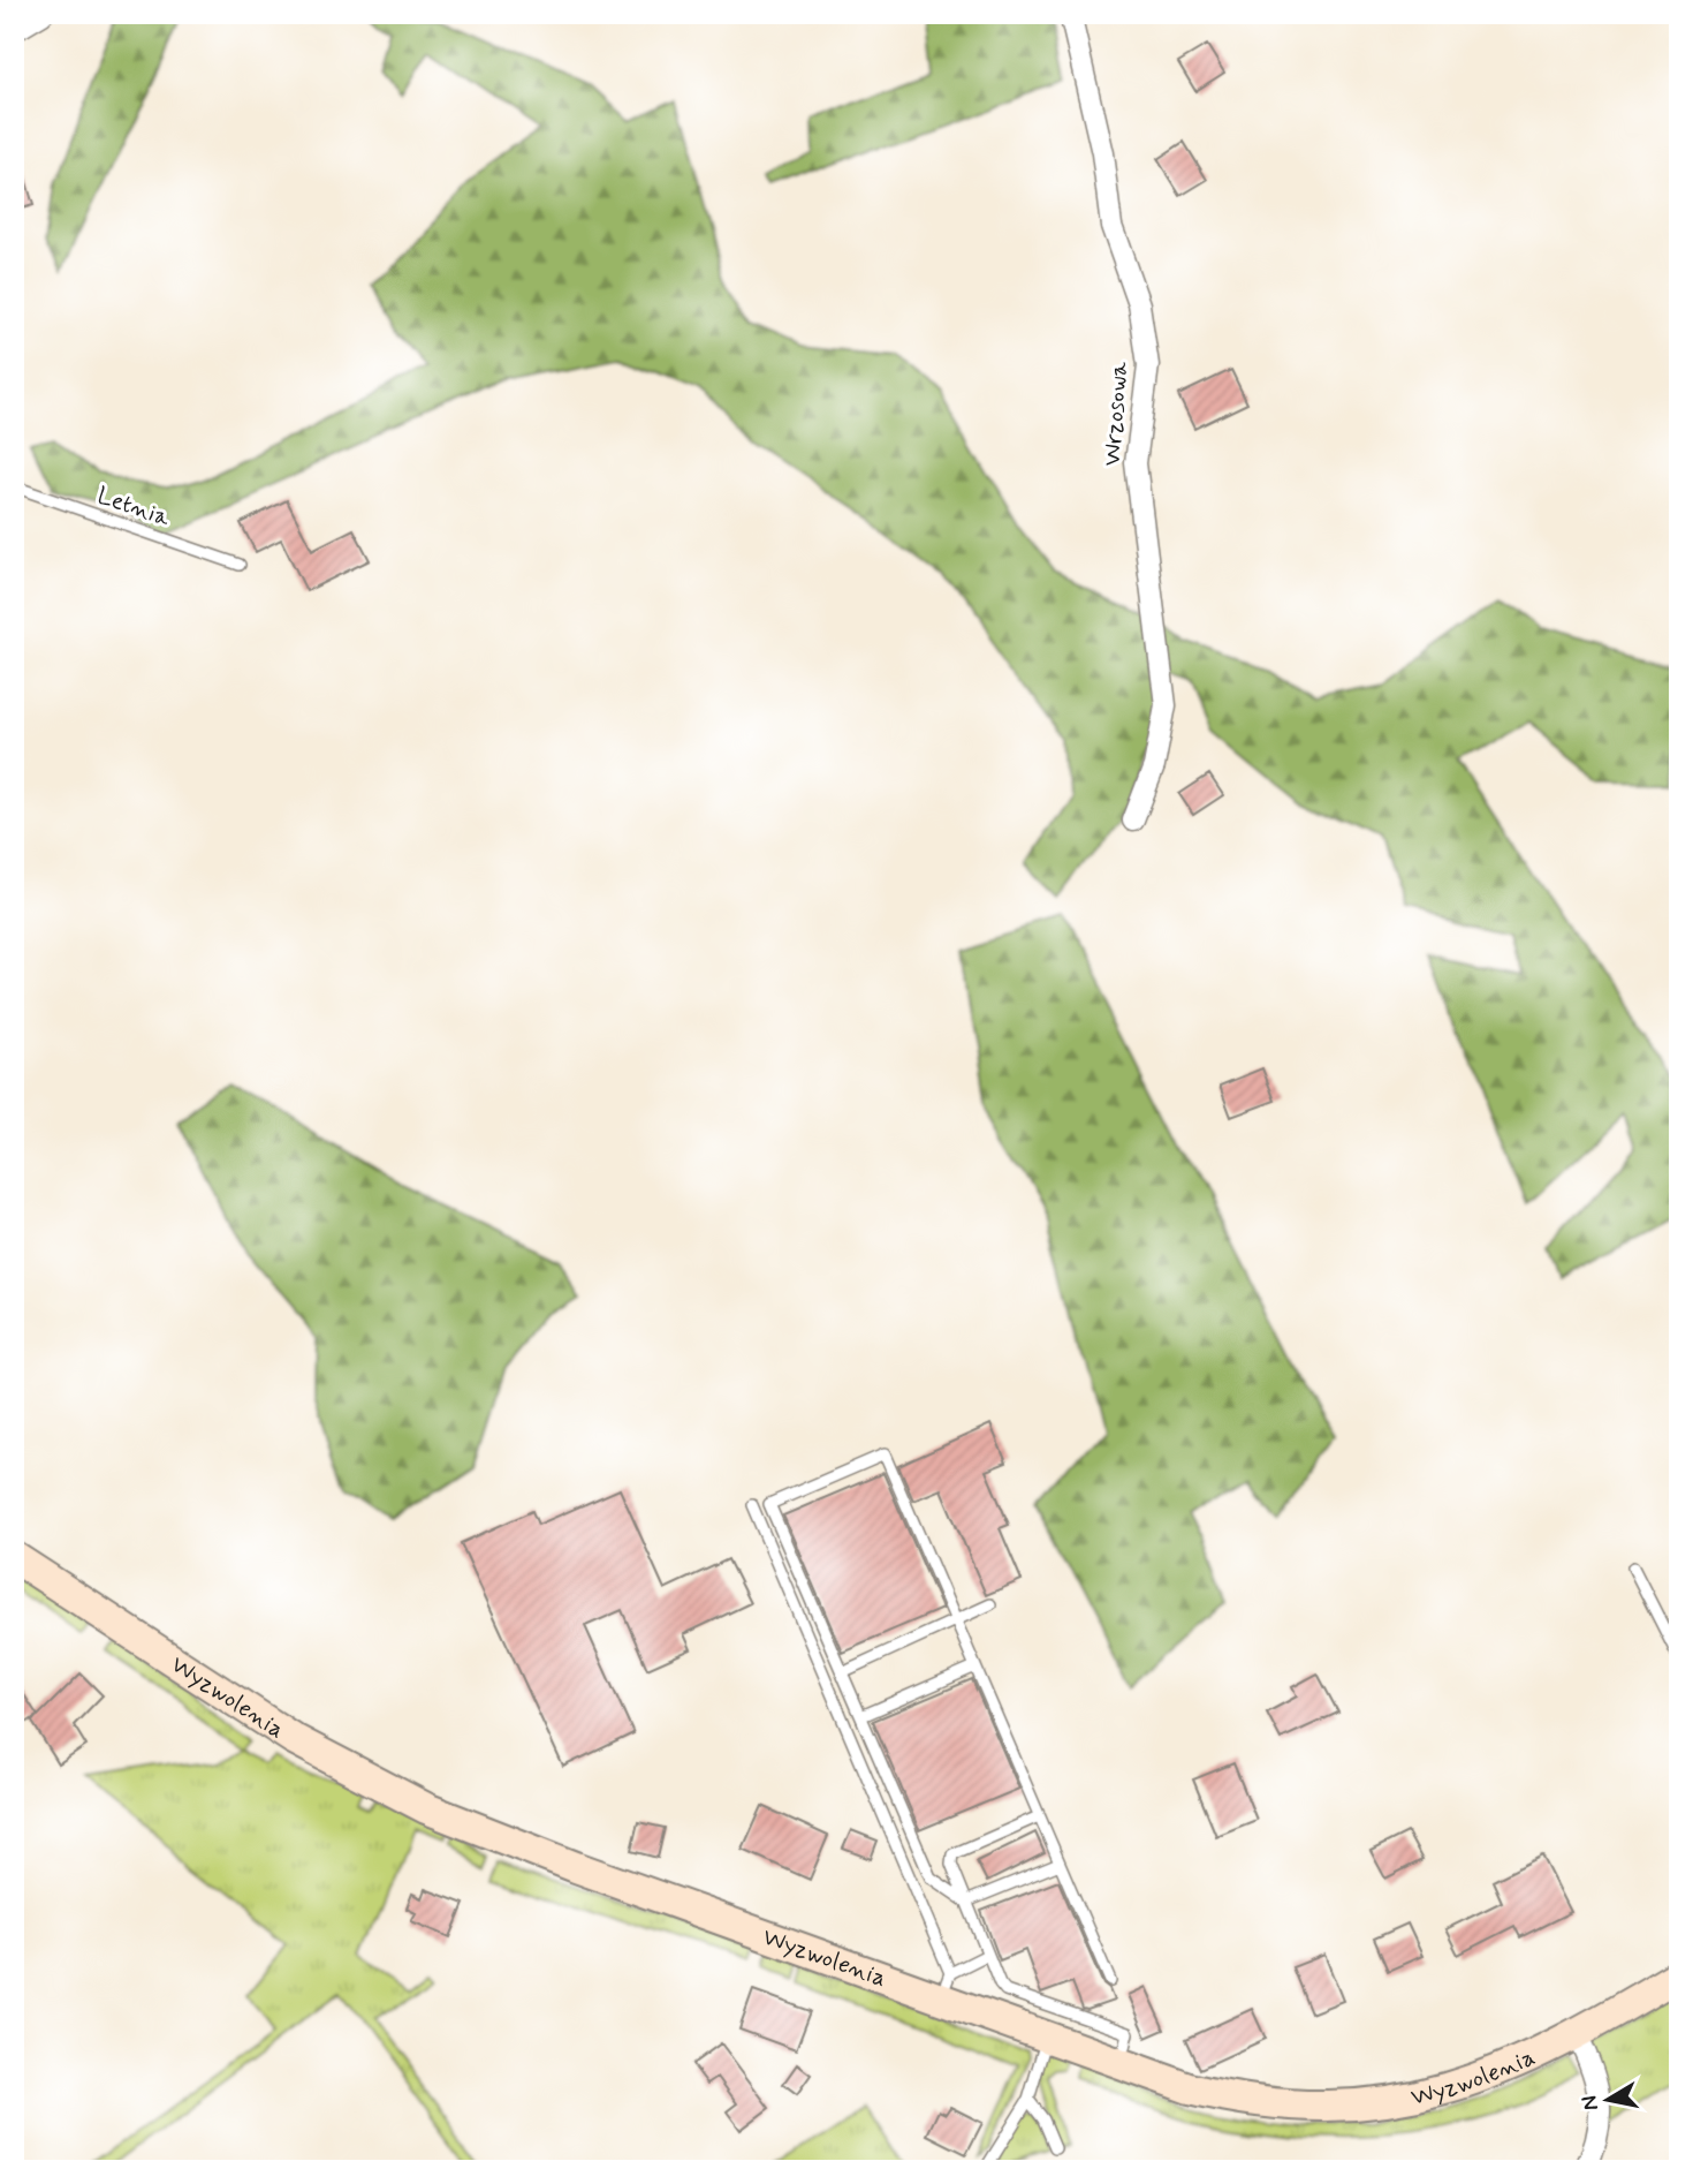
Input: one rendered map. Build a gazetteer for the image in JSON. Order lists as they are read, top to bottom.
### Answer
{
  "streets": {
    "street": ["Wrzosowa", "Wyzwolenia"],
    "lane": ["Letnia"]
  },
  "north": "left"
}
